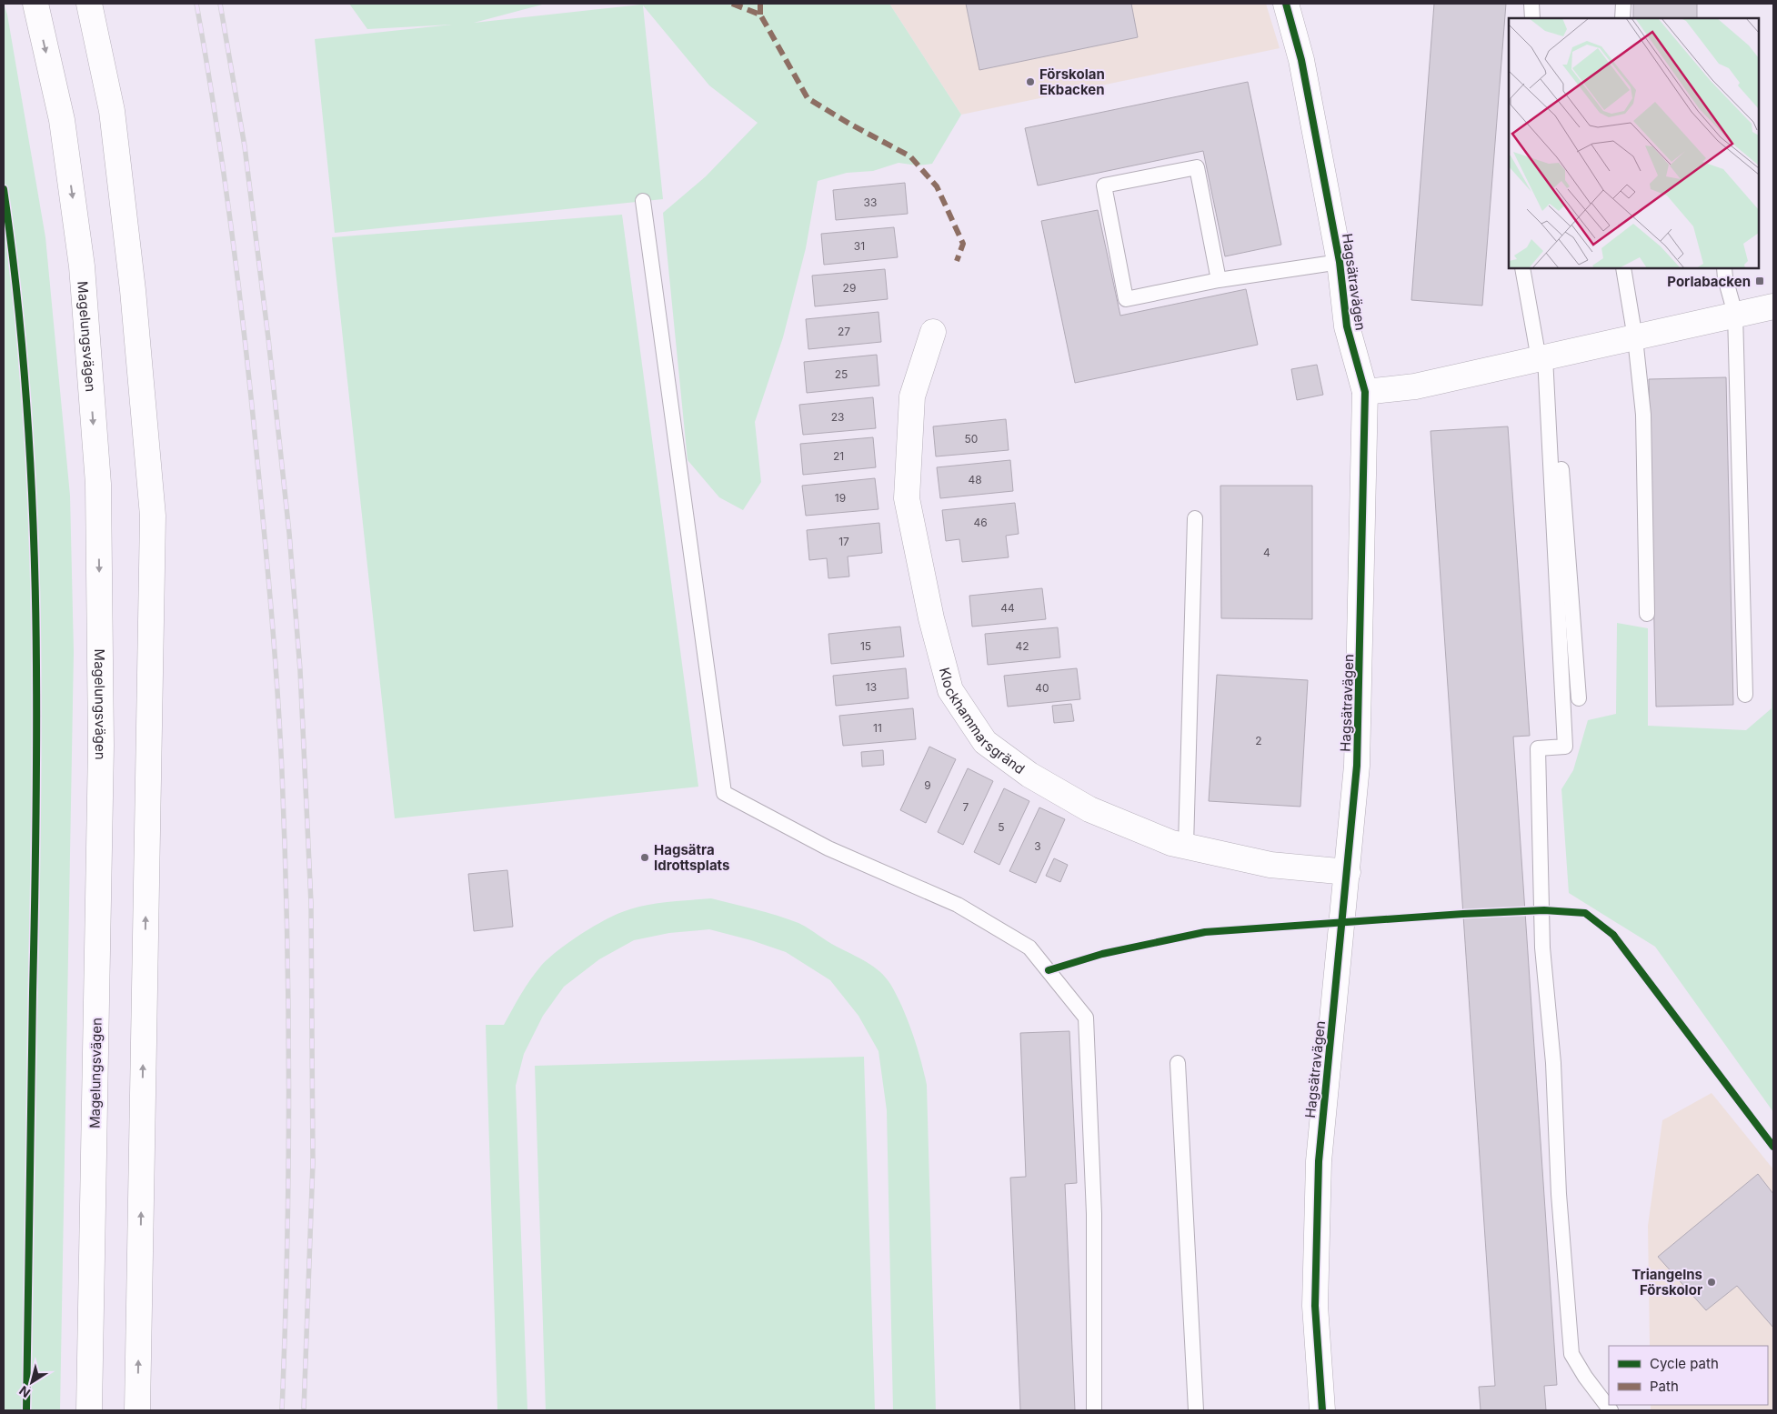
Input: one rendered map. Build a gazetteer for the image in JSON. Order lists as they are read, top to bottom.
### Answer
{
  "streets": {
    "main road": ["Hagsätravägen", "Magelungsvägen", "Klockhammarsgränd"]
  },
  "crossings": [
    ["Hagsätravägen", "Klockhammarsgränd"]
  ],
  "places": {
    "other": ["Förskolan Ekbacken", "Hagsätra Idrottsplats", "Triangelns Förskolor"],
    "transit": ["Porlabacken"]
  },
  "house_numbers": [
    "33",
    "31",
    "29",
    "27",
    "25",
    "23",
    "50",
    "21",
    "48",
    "19",
    "46",
    "17",
    "4",
    "44",
    "15",
    "42",
    "13",
    "40",
    "11",
    "2",
    "9",
    "7",
    "5",
    "3"
  ],
  "legend": ["Cycle path", "Path"],
  "north": "bottom left"
}
